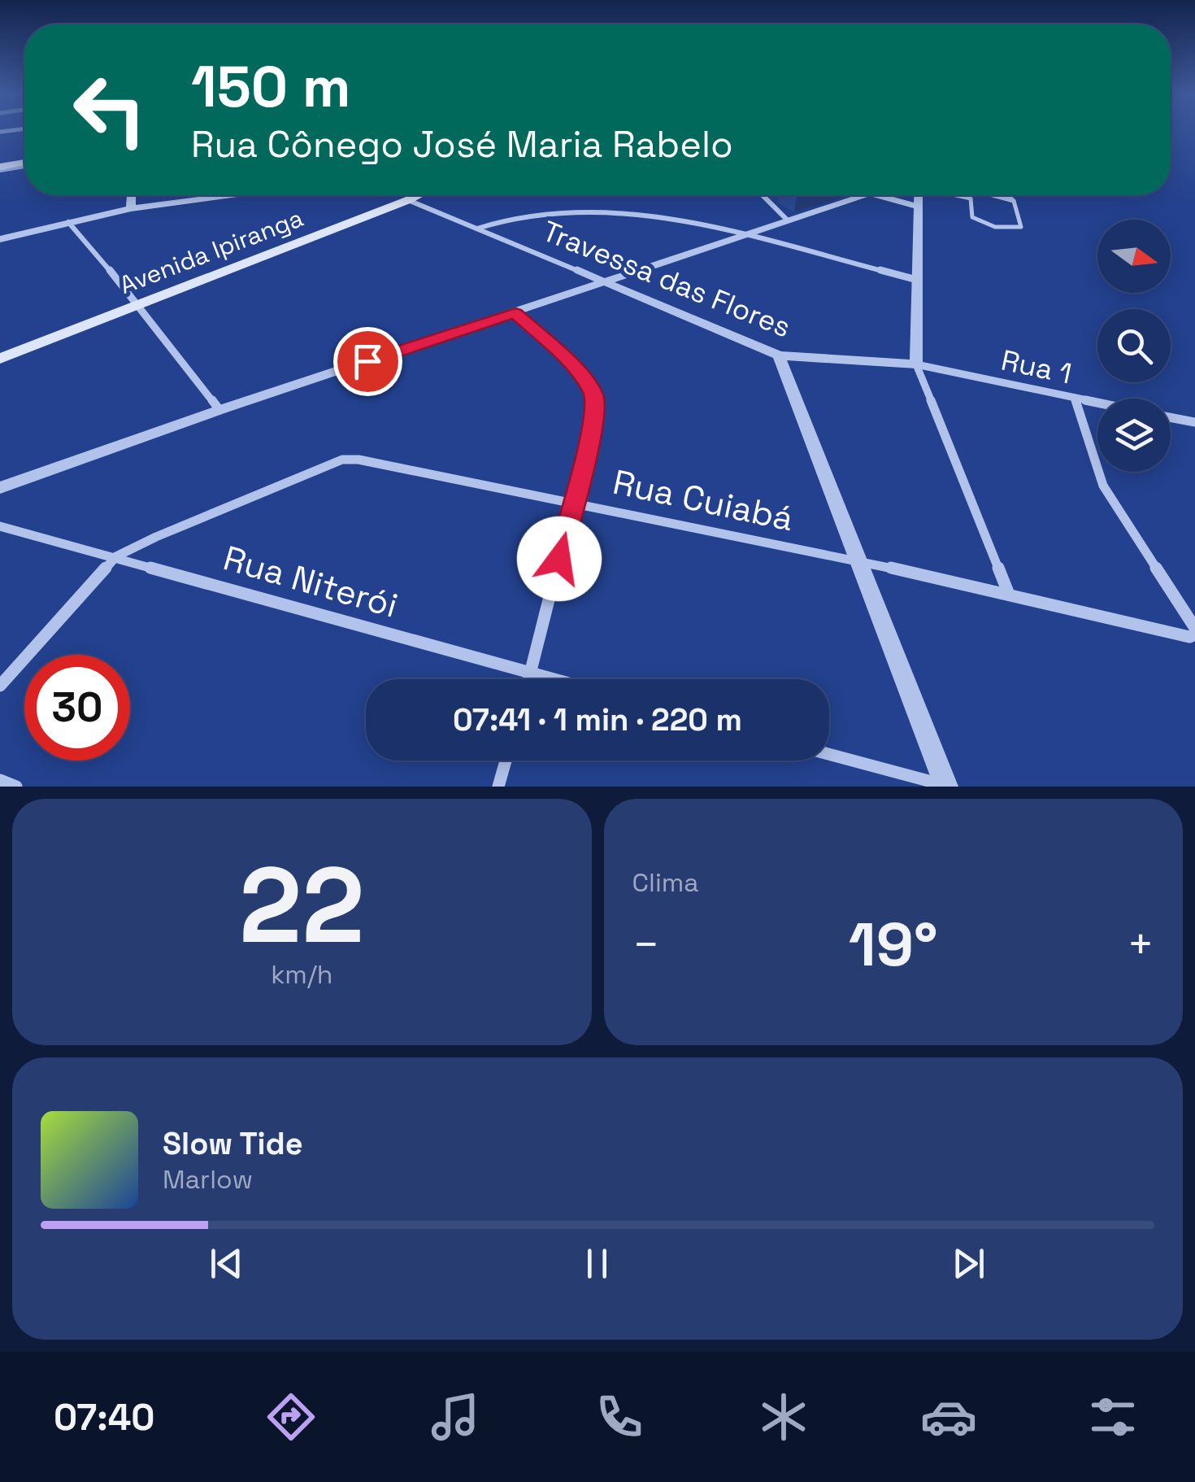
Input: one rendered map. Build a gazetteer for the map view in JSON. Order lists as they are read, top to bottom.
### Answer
{
  "streets": {
    "main road": ["Avenida Ipiranga"],
    "street": [
      "Travessa das Flores",
      "Rua 1",
      "Rua Cuiabá",
      "Rua Niterói"
    ]
  },
  "crossings": [
    ["Avenida Ipiranga", "Travessa das Flores"],
    ["Travessa das Flores", "Rua 1"],
    ["Rua Cuiabá", "Rua Niterói"]
  ],
  "north": "right",
  "page": {
    "turn": ["150 m", "Rua Cônego José Maria Rabelo"],
    "limit": "30",
    "trip": "07:41 · 1 min · 220 m",
    "tile": [
      ["22", "km/h"],
      "Clima"
    ],
    "heat": ["−", "19°", "+"],
    "song": ["Slow Tide", "Marlow"],
    "tabs": "07:40"
  }
}
